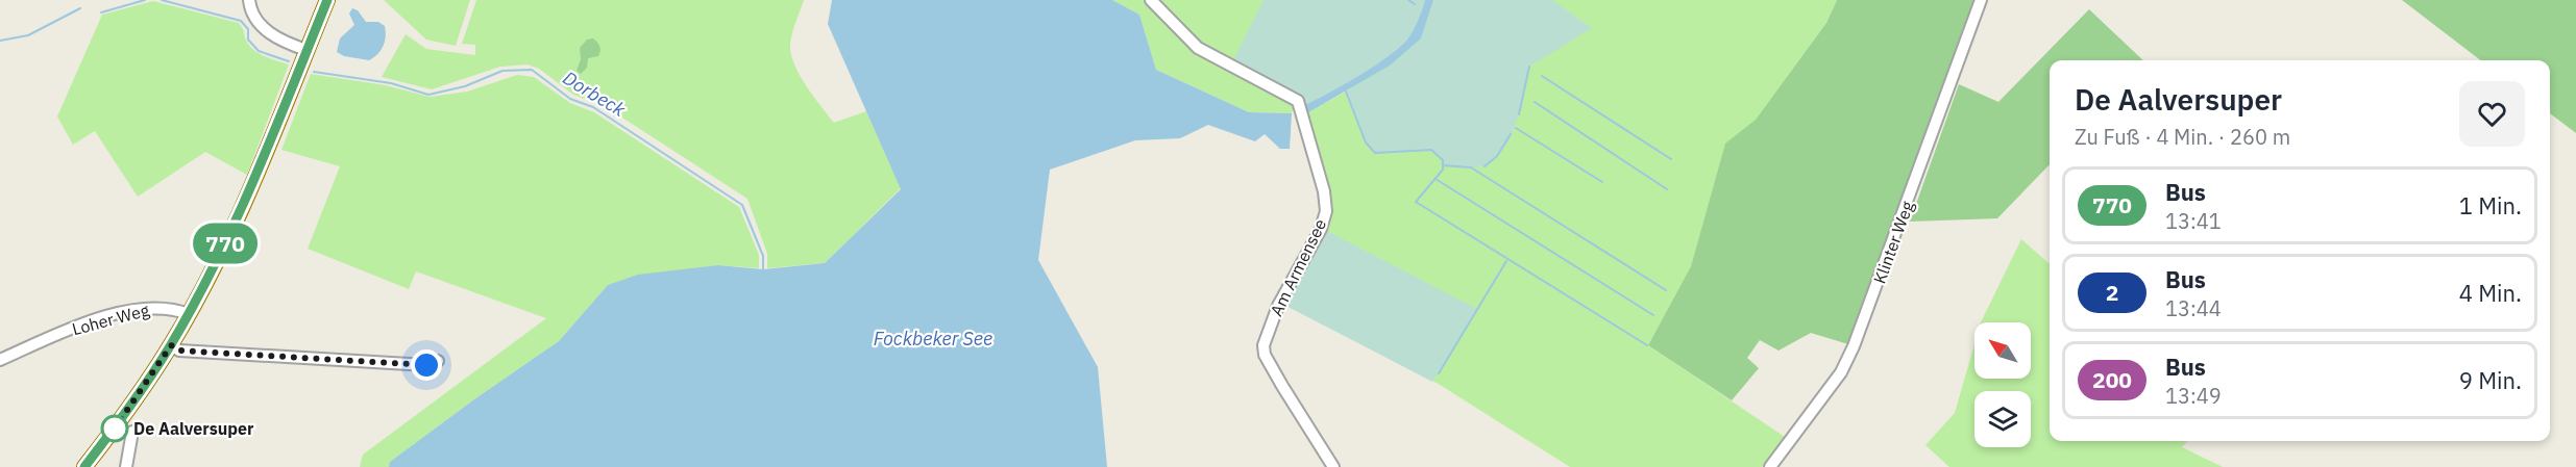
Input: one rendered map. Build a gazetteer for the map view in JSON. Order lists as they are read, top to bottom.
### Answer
{
  "streets": {
    "street": ["Klinter Weg", "Am Armensee", "Loher Weg"]
  },
  "water": ["Dorbeck", "Fockbeker See"],
  "places": ["De Aalversuper"],
  "lines": ["bus line 770"],
  "north": "top left",
  "page": {
    "on_map": "770",
    "heading": ["De Aalversuper", "Zu Fuß · 4 Min. · 260 m"],
    "list": [
      {
        "mark": "770",
        "name": "Bus",
        "note": "13:41",
        "value": "1 Min."
      },
      {
        "mark": "2",
        "name": "Bus",
        "note": "13:44",
        "value": "4 Min."
      },
      {
        "mark": "200",
        "name": "Bus",
        "note": "13:49",
        "value": "9 Min."
      }
    ]
  }
}
